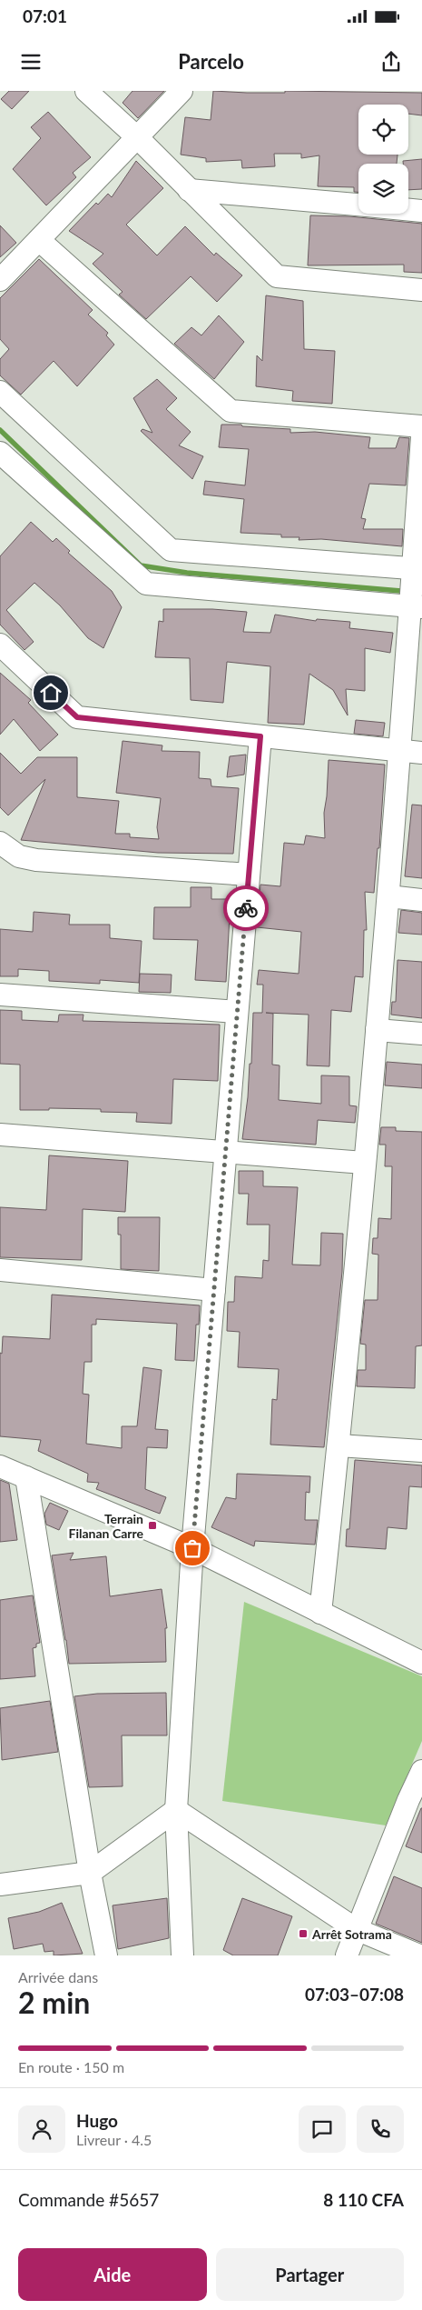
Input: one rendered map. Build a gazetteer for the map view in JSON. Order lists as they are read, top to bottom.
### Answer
{
  "places": {
    "transit": ["Terrain Filanan Carre", "Arrêt Sotrama"]
  },
  "page": {
    "status": "07:01",
    "header": "Parcelo",
    "heading": ["2 min", "Arrivée dans", "07:03–07:08"],
    "panel": [
      "Hugo",
      "Livreur · 4.5",
      "Commande #5657",
      "8 110 CFA"
    ],
    "bar": "En route · 150 m",
    "buttons": ["Aide", "Partager"]
  }
}
